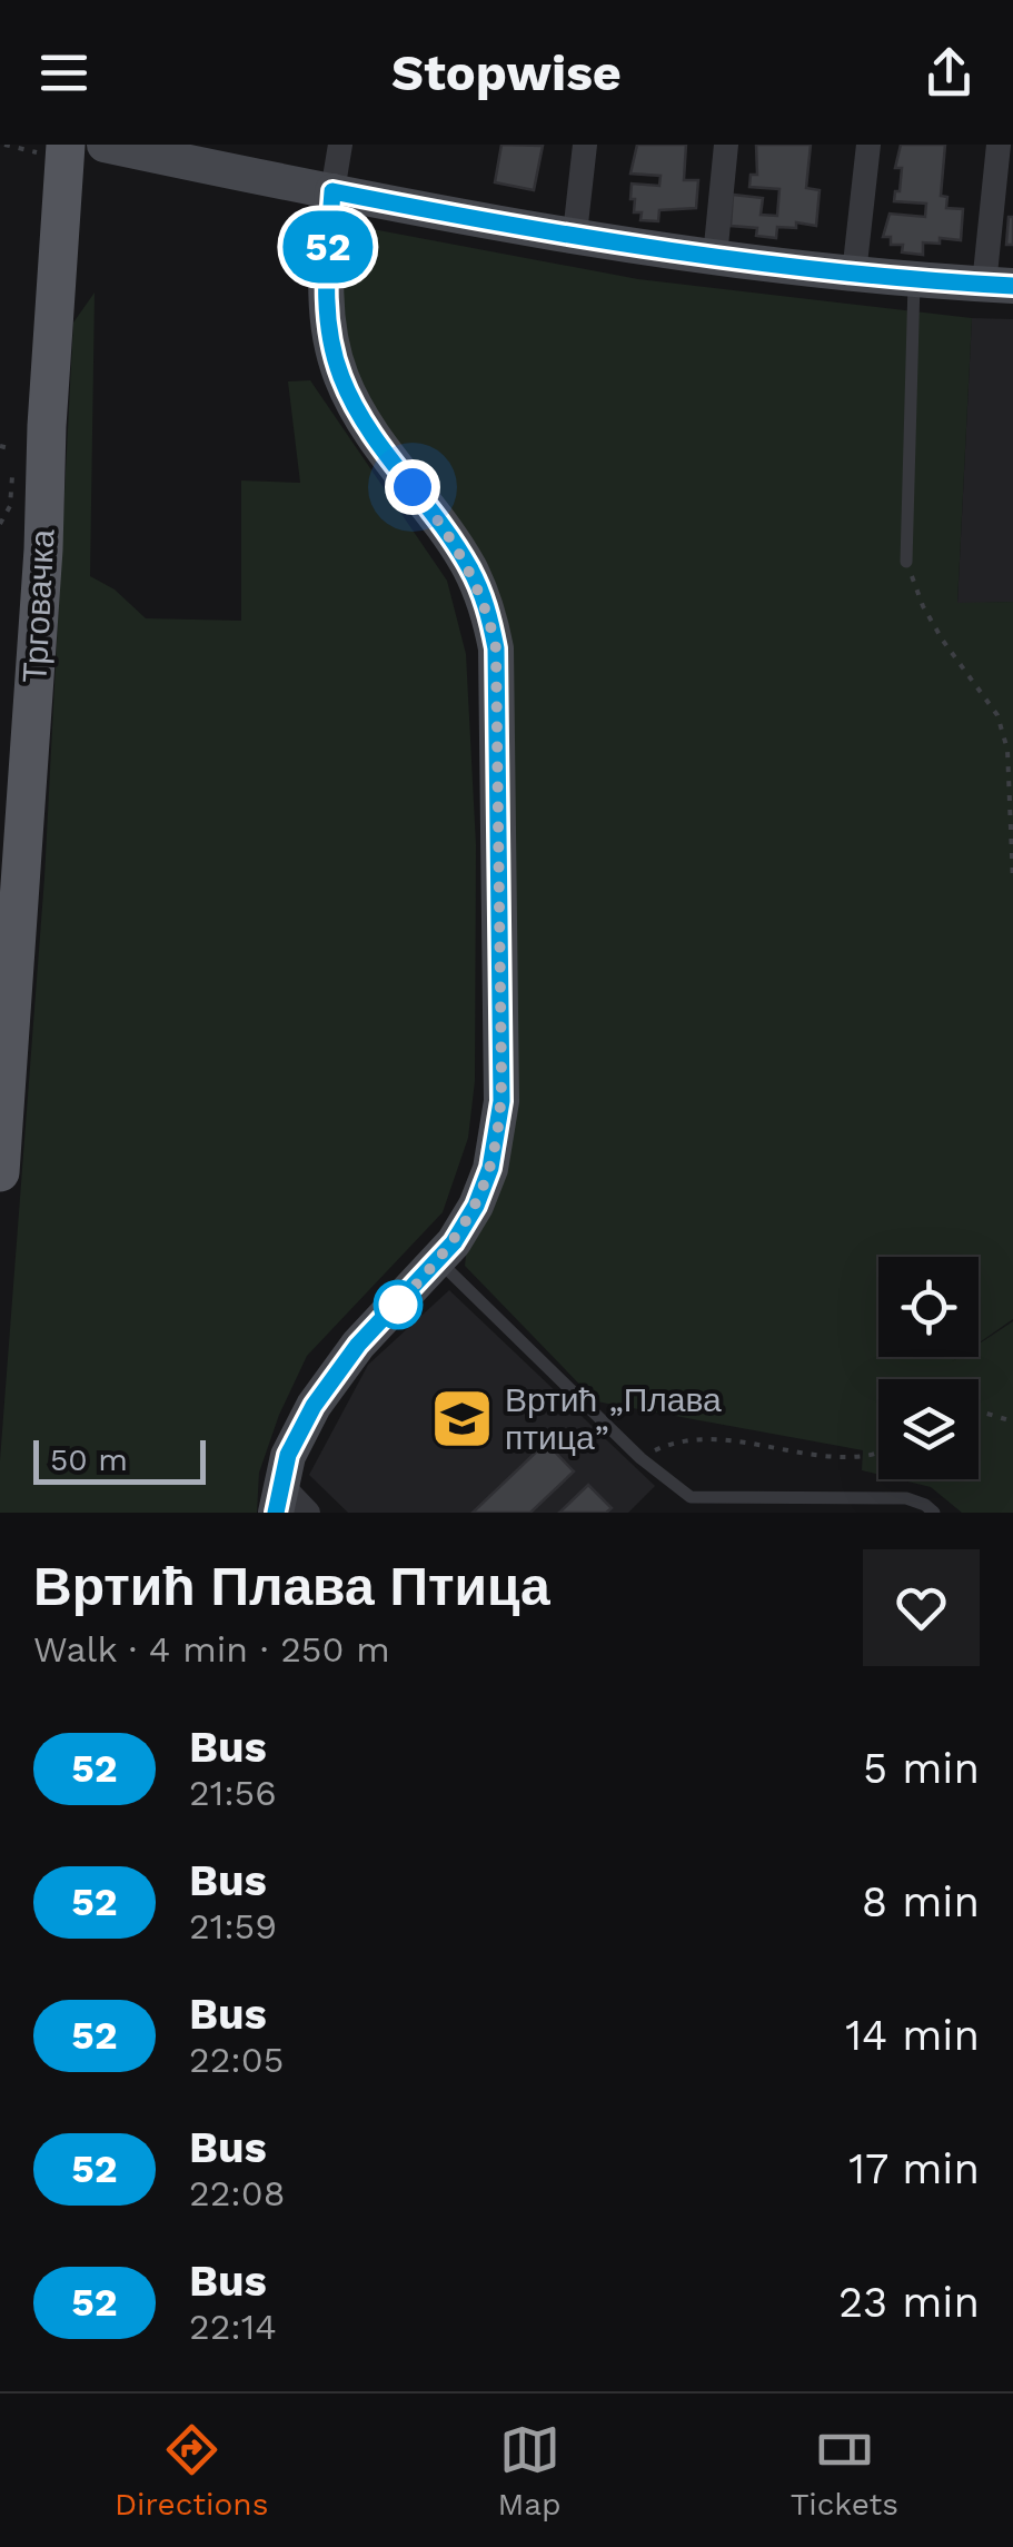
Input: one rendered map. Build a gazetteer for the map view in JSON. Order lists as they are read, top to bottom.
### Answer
{
  "streets": {
    "main road": ["Трговачка"]
  },
  "places": {
    "school or university": ["Вртић „Плава птица”"]
  },
  "lines": ["bus line 52"],
  "scale_bar": "50 m",
  "page": {
    "header": "Stopwise",
    "on_map": "52",
    "scale": "50 m",
    "heading": ["Вртић Плава Птица", "Walk · 4 min · 250 m"],
    "list": [
      {
        "mark": "52",
        "name": "Bus",
        "note": "21:56",
        "value": "5 min"
      },
      {
        "mark": "52",
        "name": "Bus",
        "note": "21:59",
        "value": "8 min"
      },
      {
        "mark": "52",
        "name": "Bus",
        "note": "22:05",
        "value": "14 min"
      },
      {
        "mark": "52",
        "name": "Bus",
        "note": "22:08",
        "value": "17 min"
      },
      {
        "mark": "52",
        "name": "Bus",
        "note": "22:14",
        "value": "23 min"
      }
    ],
    "tabs": ["Directions", "Map", "Tickets"]
  }
}
